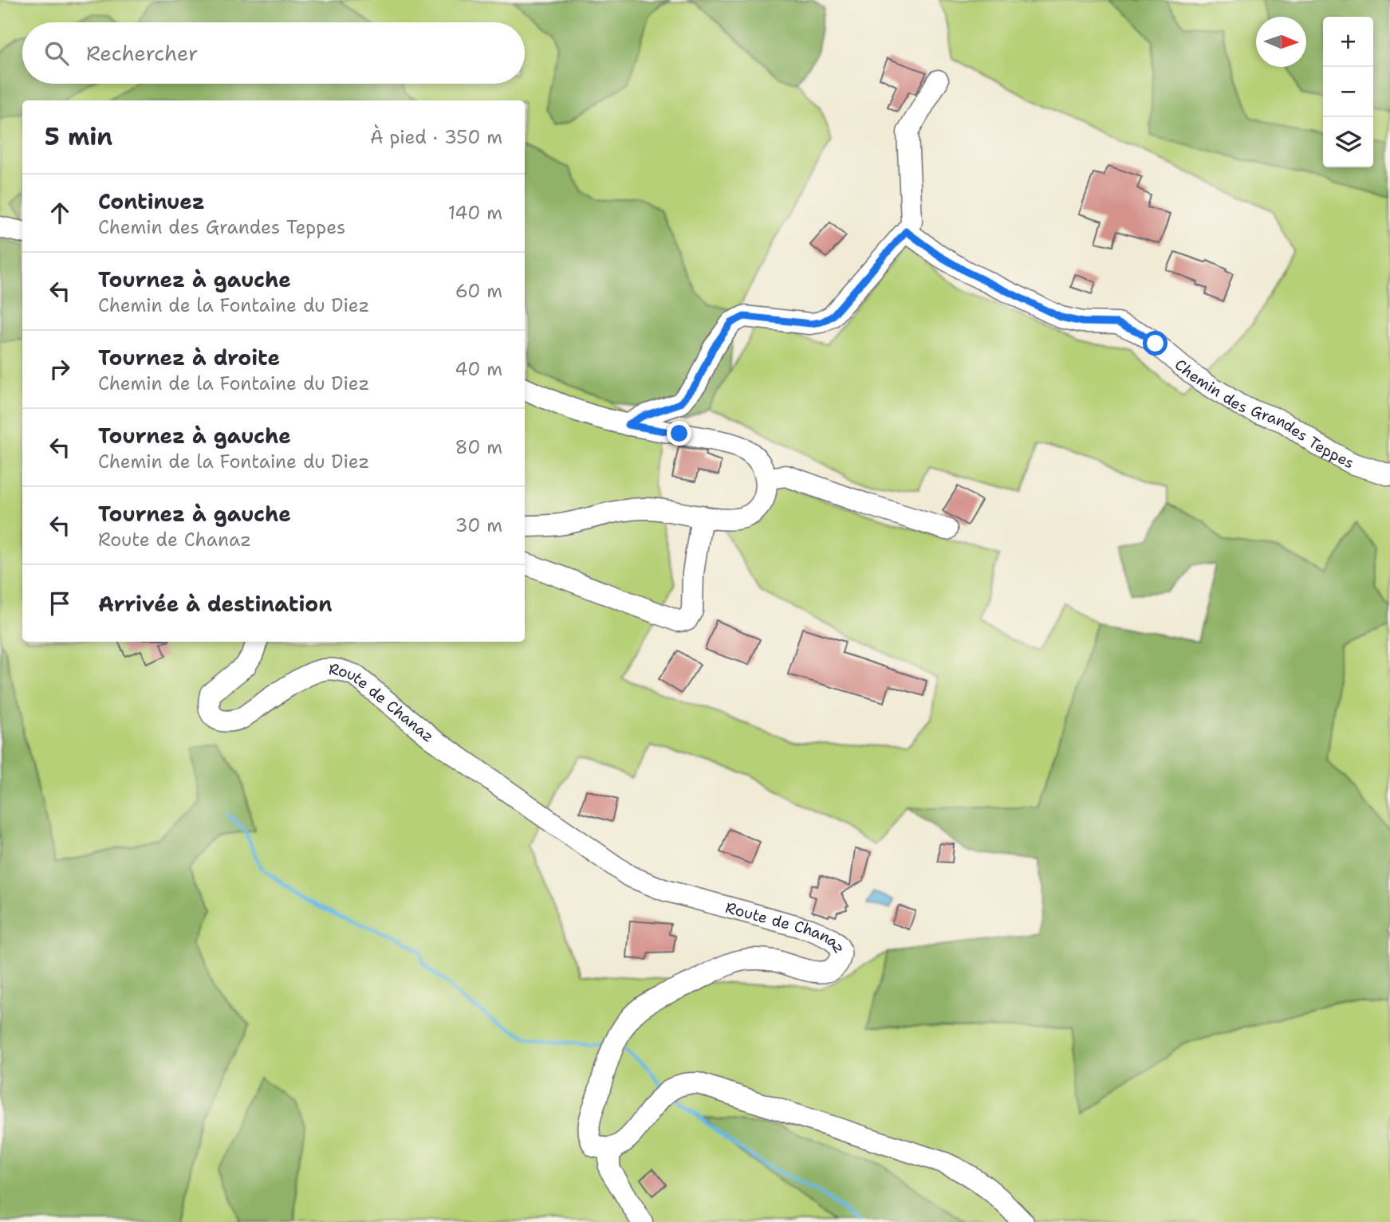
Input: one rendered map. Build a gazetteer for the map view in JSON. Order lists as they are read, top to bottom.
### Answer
{
  "streets": {
    "street": ["Chemin des Grandes Teppes", "Route de Chanaz"]
  },
  "north": "right",
  "page": {
    "map_buttons": ["+", "−"],
    "search": "Rechercher",
    "heading": ["5 min", "À pied · 350 m"],
    "list": [
      ["Continuez", "Chemin des Grandes Teppes", "140 m"],
      ["Tournez à gauche", "Chemin de la Fontaine du Diez", "60 m"],
      ["Tournez à droite", "Chemin de la Fontaine du Diez", "40 m"],
      ["Tournez à gauche", "Chemin de la Fontaine du Diez", "80 m"],
      ["Tournez à gauche", "Route de Chanaz", "30 m"],
      "Arrivée à destination"
    ]
  }
}
